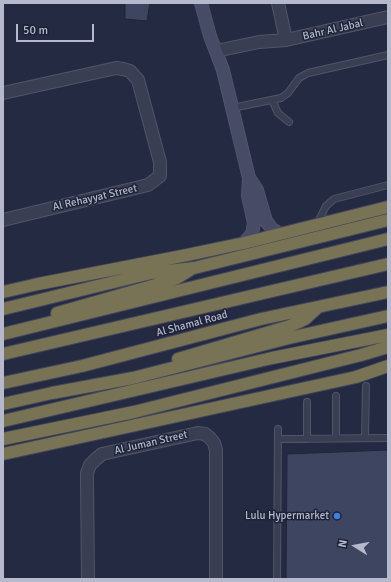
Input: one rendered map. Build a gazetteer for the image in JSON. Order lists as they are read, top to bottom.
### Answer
{
  "streets": {
    "highway": ["Al Shamal Road"],
    "street": ["Bahr Al Jabal", "Al Rehayyat Street", "Al Juman Street"]
  },
  "places": ["Lulu Hypermarket"],
  "scale_bar": "50 m",
  "north": "left"
}
